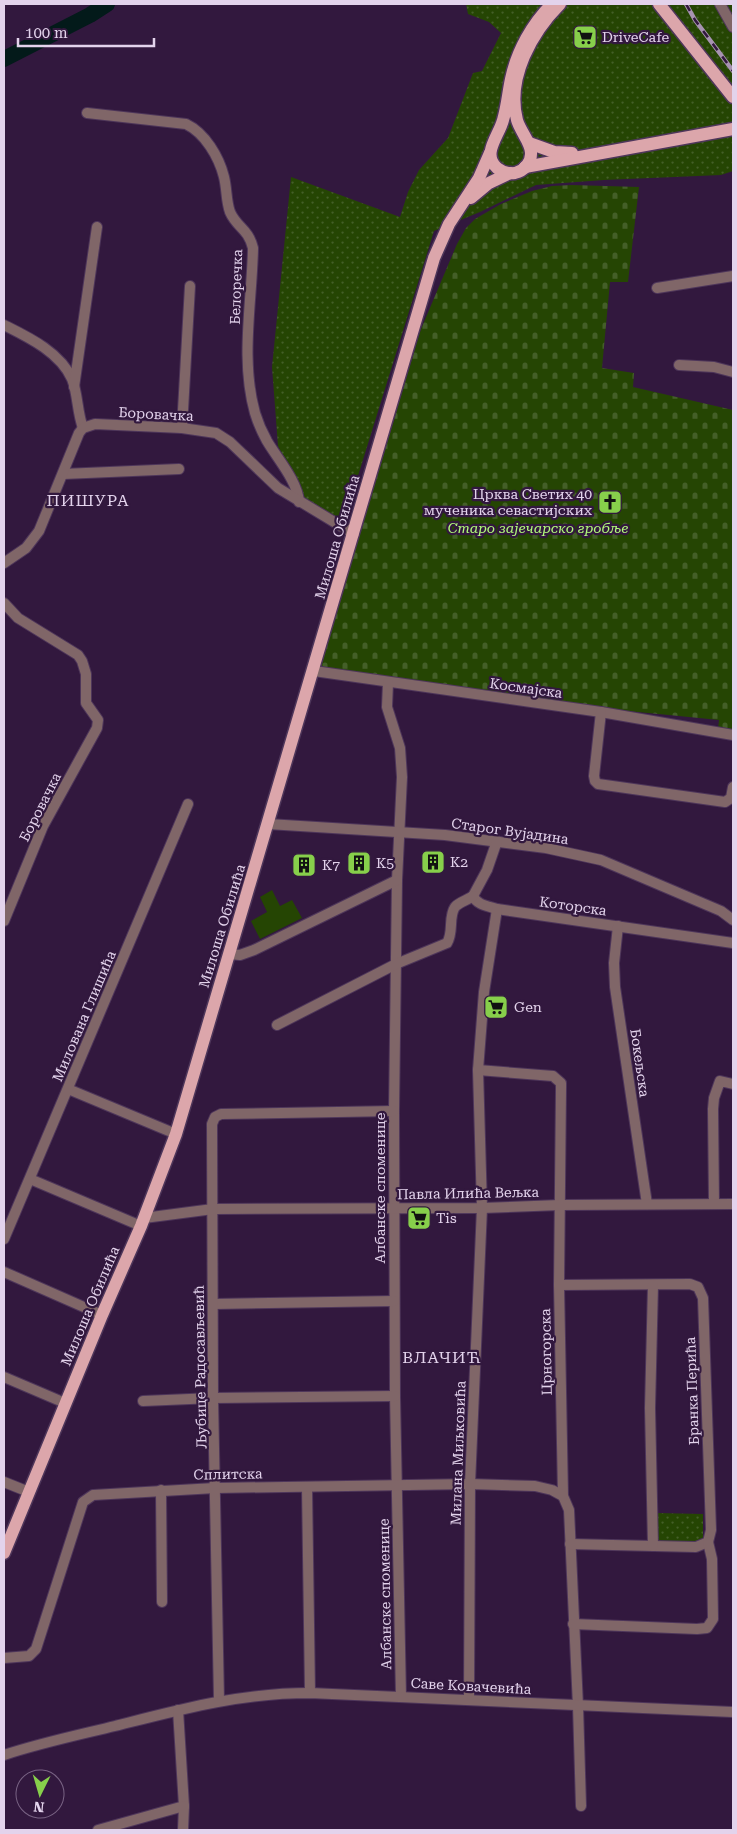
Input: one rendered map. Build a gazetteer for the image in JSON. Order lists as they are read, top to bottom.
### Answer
{
  "streets": {
    "main road": ["Милоша Обилића"],
    "street": [
      "Белоречка",
      "Боровачка",
      "Космајска",
      "Старог Вујадина",
      "Которска",
      "Милована Глишића",
      "Бокељска",
      "Албанске споменице",
      "Павла Илића Вељка",
      "Црногорска",
      "Љубице Радосављевић",
      "Бранка Перића",
      "Милана Миљковића",
      "Сплитска",
      "Саве Ковачевића"
    ]
  },
  "crossings": [
    ["Белоречка", "Боровачка"],
    ["Боровачка", "Милоша Обилића"],
    ["Милоша Обилића", "Космајска"],
    ["Милоша Обилића", "Старог Вујадина"],
    ["Милоша Обилића", "Павла Илића Вељка"],
    ["Космајска", "Албанске споменице"],
    ["Старог Вујадина", "Албанске споменице"],
    ["Которска", "Бокељска"],
    ["Которска", "Милана Миљковића"],
    ["Бокељска", "Павла Илића Вељка"],
    ["Албанске споменице", "Павла Илића Вељка"],
    ["Албанске споменице", "Љубице Радосављевић"],
    ["Албанске споменице", "Сплитска"],
    ["Албанске споменице", "Саве Ковачевића"],
    ["Павла Илића Вељка", "Црногорска"],
    ["Павла Илића Вељка", "Љубице Радосављевић"],
    ["Павла Илића Вељка", "Милана Миљковића"],
    ["Црногорска", "Бранка Перића"],
    ["Црногорска", "Милана Миљковића"],
    ["Црногорска", "Сплитска"],
    ["Црногорска", "Саве Ковачевића"],
    ["Љубице Радосављевић", "Сплитска"],
    ["Љубице Радосављевић", "Саве Ковачевића"],
    ["Милана Миљковића", "Сплитска"],
    ["Милана Миљковића", "Саве Ковачевића"]
  ],
  "districts": ["ПИШУРА", "ВЛАЧИЋ"],
  "parks": ["Старо зајечарско гробље"],
  "places": {
    "supermarket": ["DriveCafe", "Gen", "Tis"],
    "church": ["Црква Светих 40 мученика севастијских"],
    "building": ["K2", "K5", "K7"]
  },
  "scale_bar": "100 m",
  "north": "bottom"
}
